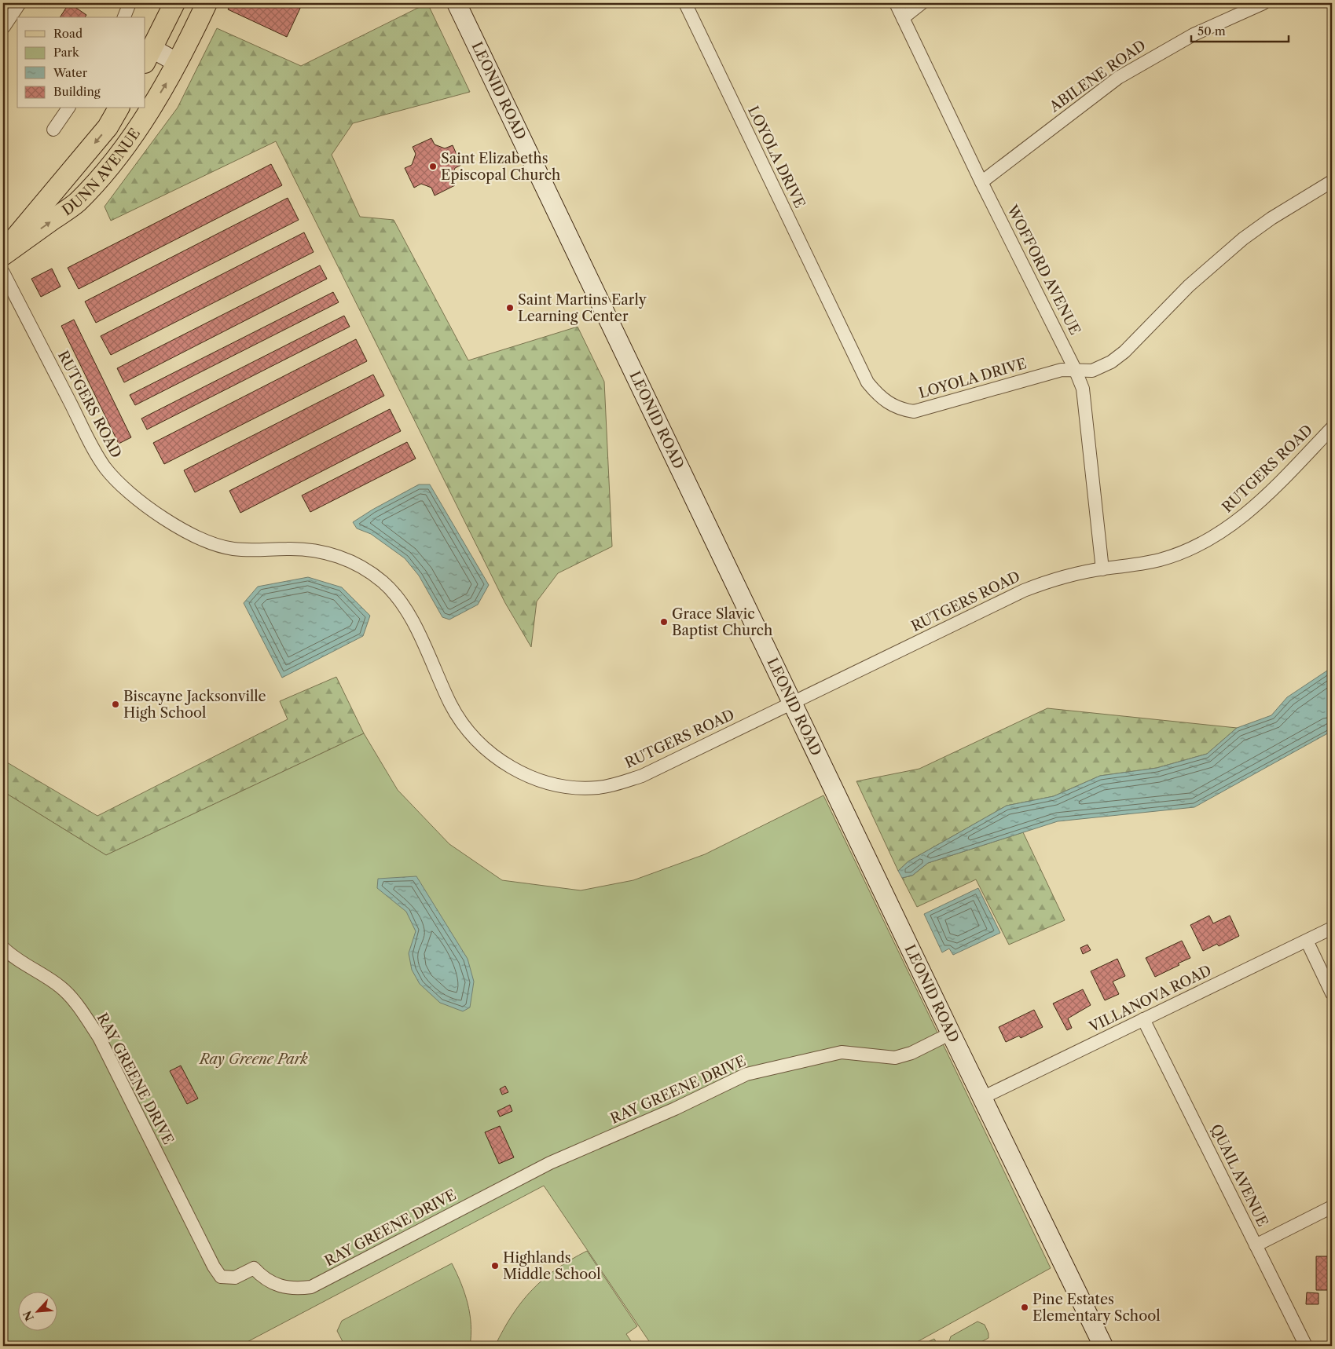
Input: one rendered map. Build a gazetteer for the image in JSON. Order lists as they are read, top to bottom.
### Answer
{
  "streets": {
    "main road": ["DUNN AVENUE"],
    "street": [
      "ABILENE ROAD",
      "LEONID ROAD",
      "LOYOLA DRIVE",
      "WOFFORD AVENUE",
      "RUTGERS ROAD",
      "VILLANOVA ROAD",
      "RAY GREENE DRIVE",
      "QUAIL AVENUE"
    ]
  },
  "crossings": [
    ["ABILENE ROAD", "WOFFORD AVENUE"],
    ["LEONID ROAD", "RUTGERS ROAD"],
    ["LEONID ROAD", "VILLANOVA ROAD"],
    ["LEONID ROAD", "RAY GREENE DRIVE"],
    ["LOYOLA DRIVE", "WOFFORD AVENUE"],
    ["WOFFORD AVENUE", "RUTGERS ROAD"],
    ["VILLANOVA ROAD", "QUAIL AVENUE"]
  ],
  "parks": ["Ray Greene Park"],
  "places": [
    "Saint Elizabeths Episcopal Church",
    "Saint Martins Early Learning Center",
    "Grace Slavic Baptist Church",
    "Biscayne Jacksonville High School",
    "Highlands Middle School",
    "Pine Estates Elementary School"
  ],
  "legend": [
    "Road",
    "Park",
    "Water",
    "Building"
  ],
  "scale_bar": "50 m",
  "north": "bottom left"
}
